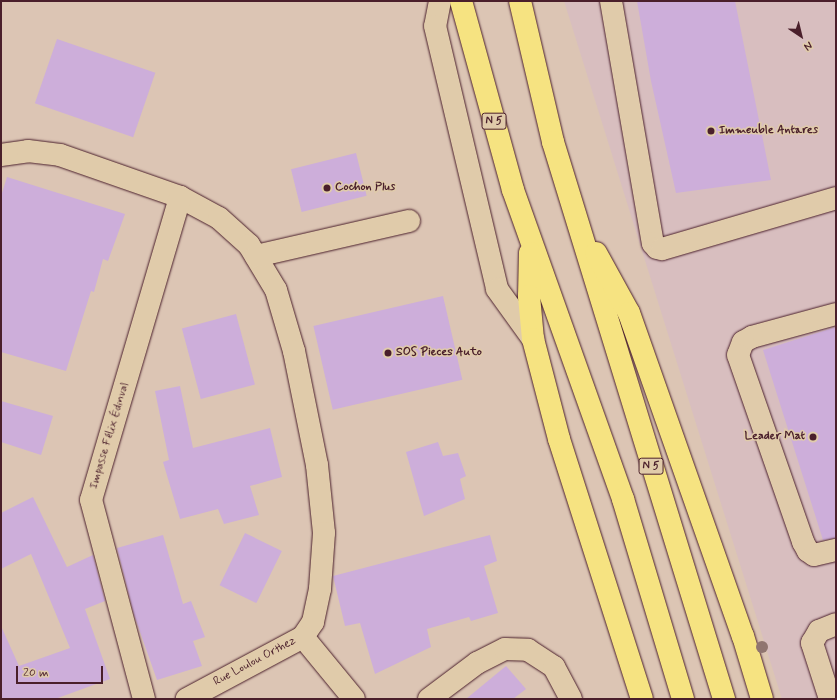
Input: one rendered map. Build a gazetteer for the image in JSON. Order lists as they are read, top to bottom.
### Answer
{
  "streets": {
    "highway": ["N 5"],
    "street": ["Impasse Félix Édinval", "Rue Loulou Orthez"]
  },
  "places": [
    "Immeuble Antares",
    "Cochon Plus",
    "SOS Pieces Auto",
    "Leader Mat"
  ],
  "scale_bar": "20 m",
  "north": "bottom right"
}
